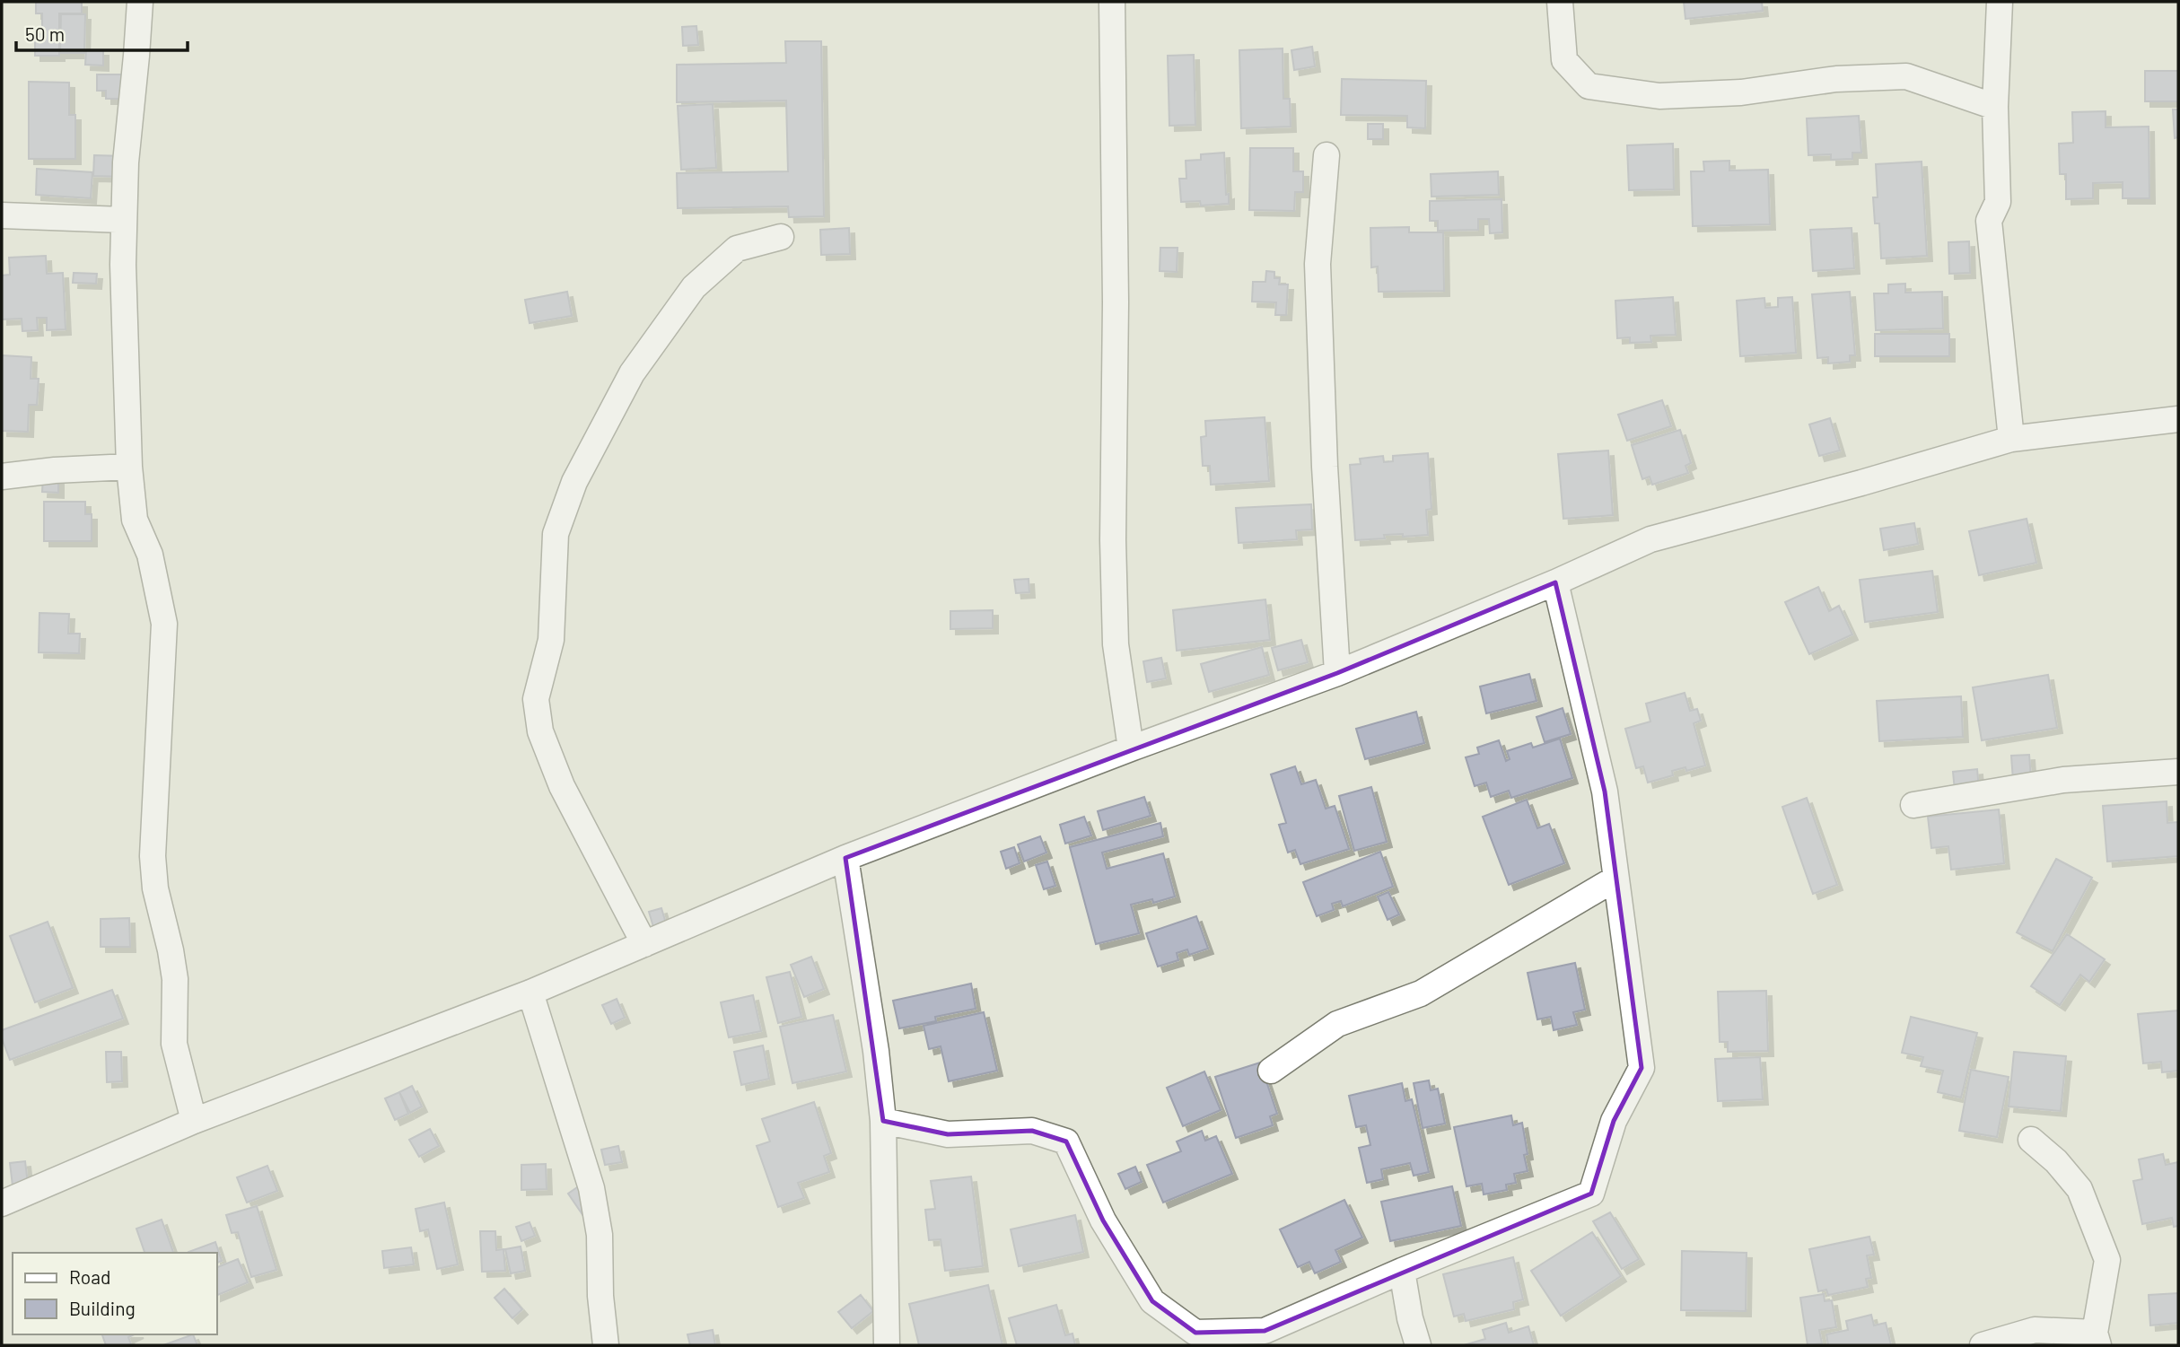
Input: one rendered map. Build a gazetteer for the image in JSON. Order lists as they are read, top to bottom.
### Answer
{
  "legend": ["Road", "Building"],
  "scale_bar": "50 m"
}
